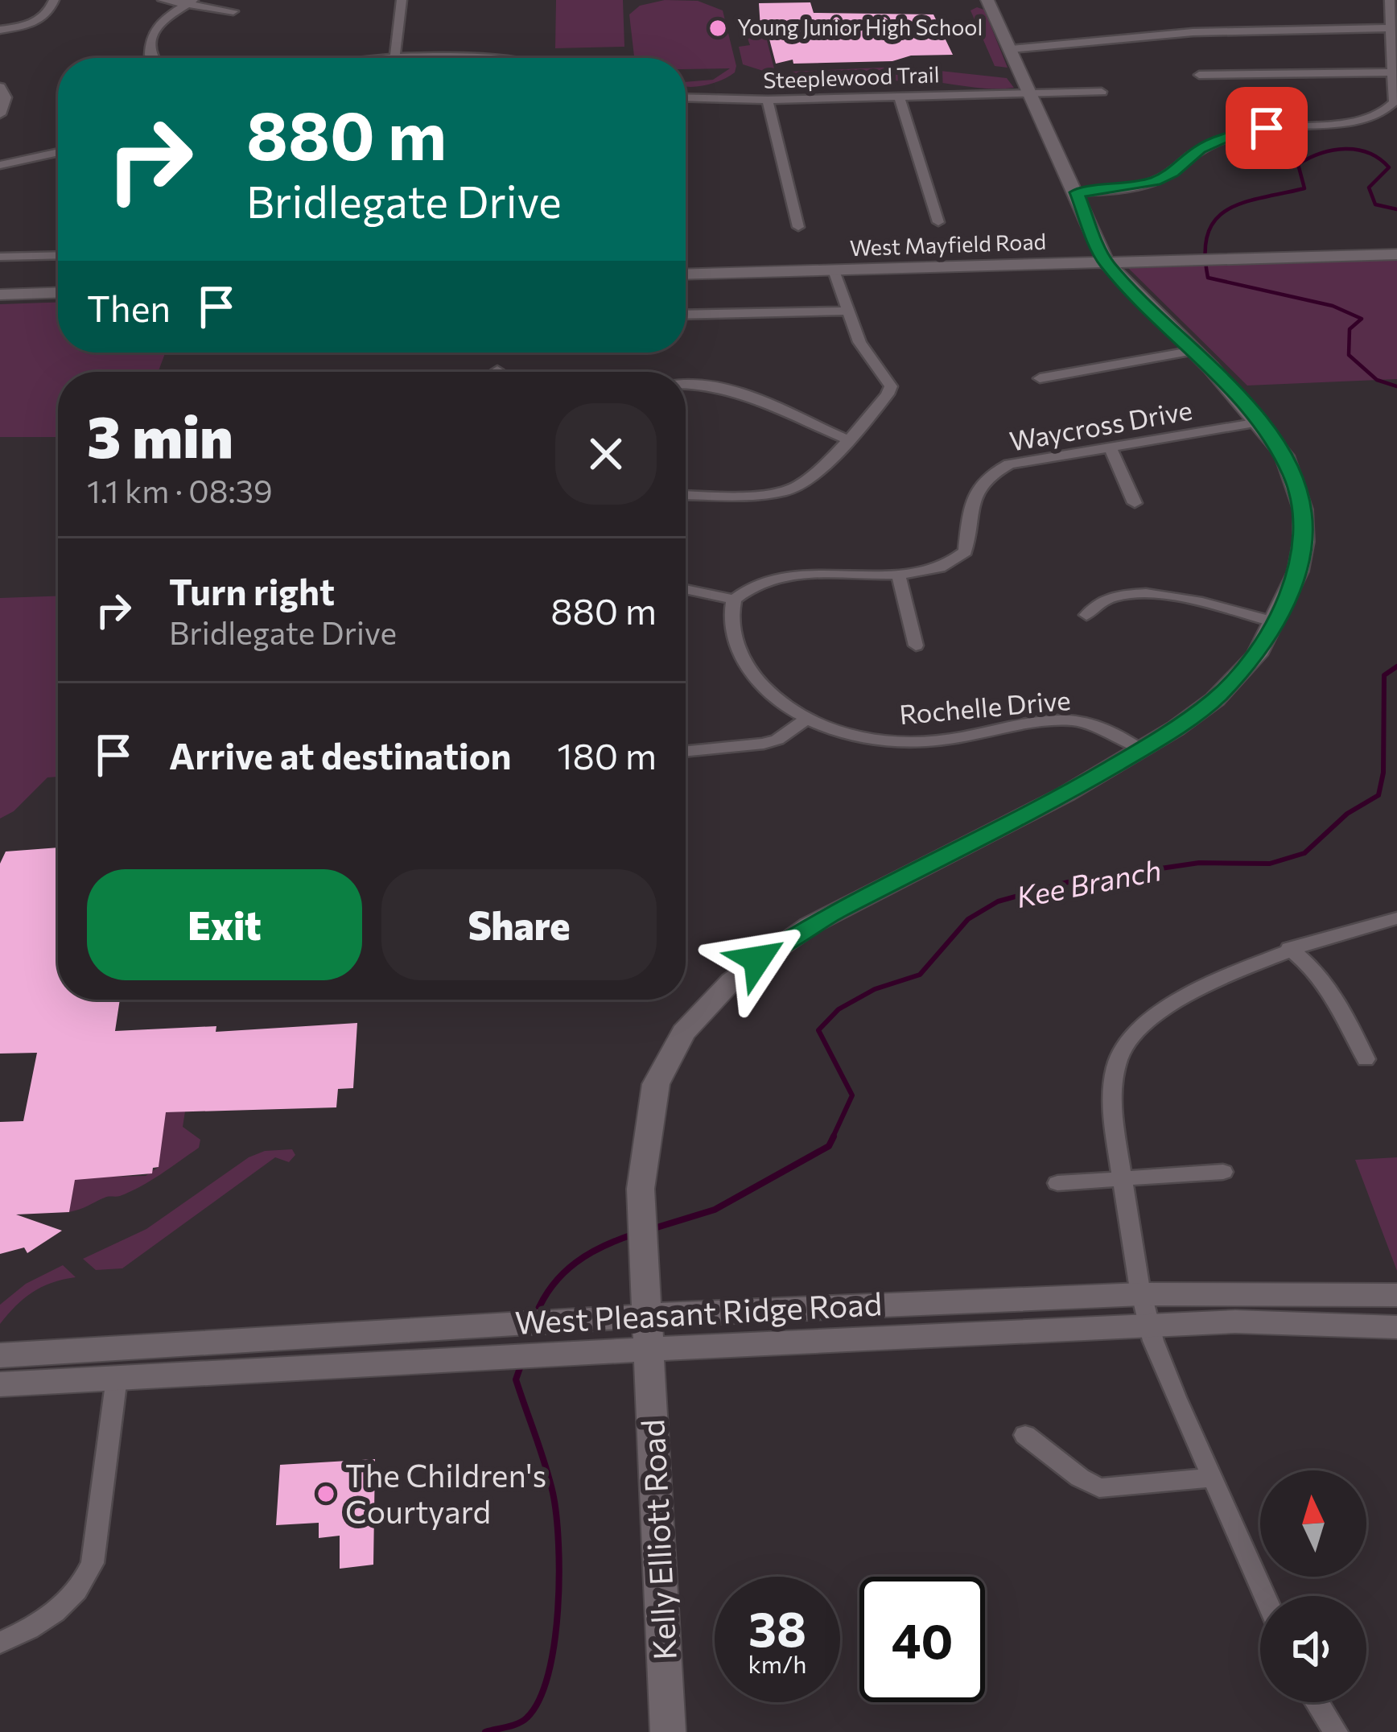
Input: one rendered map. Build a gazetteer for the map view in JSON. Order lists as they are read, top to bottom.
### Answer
{
  "streets": {
    "street": [
      "Steeplewood Trail",
      "West Mayfield Road",
      "Waycross Drive",
      "Rochelle Drive",
      "West Pleasant Ridge Road",
      "Kelly Elliott Road"
    ]
  },
  "crossings": [
    ["West Mayfield Road", "Kelly Elliott Road"],
    ["Waycross Drive", "Rochelle Drive"],
    ["Waycross Drive", "Kelly Elliott Road"],
    ["Rochelle Drive", "Kelly Elliott Road"],
    ["West Pleasant Ridge Road", "Kelly Elliott Road"]
  ],
  "water": ["Kee Branch"],
  "places": ["Young Junior High School", "The Children's Courtyard"],
  "north": "top",
  "page": {
    "turn": ["880 m", "Bridlegate Drive"],
    "then": "Then",
    "heading": ["3 min", "1.1 km · 08:39"],
    "list": [
      {
        "name": "Turn right",
        "note": "Bridlegate Drive",
        "value": "880 m"
      },
      {
        "name": "Arrive at destination",
        "value": "180 m"
      }
    ],
    "buttons": ["Exit", "Share"],
    "speed": "38 km/h",
    "limit": "40"
  }
}
